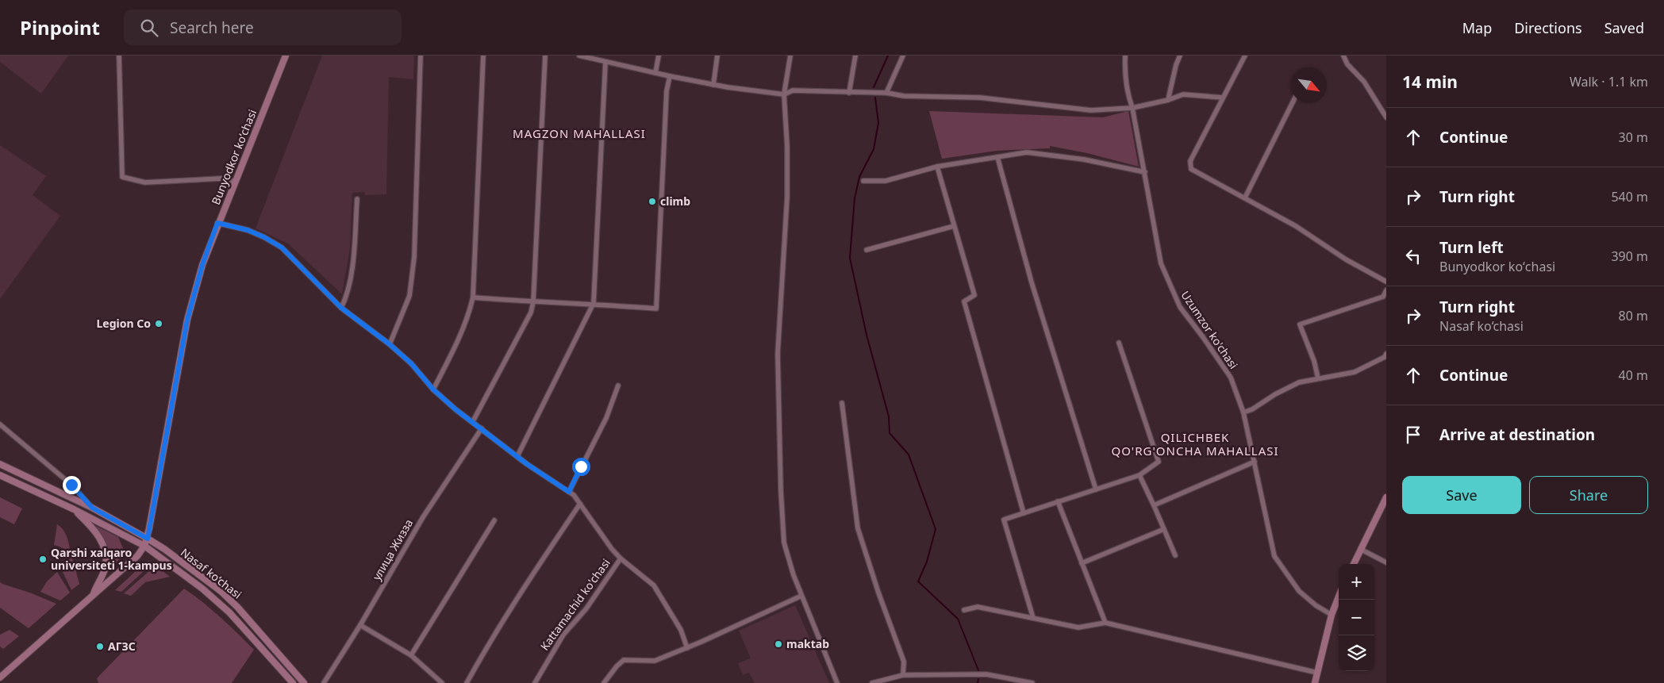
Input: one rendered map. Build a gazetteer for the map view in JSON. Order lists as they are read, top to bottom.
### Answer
{
  "streets": {
    "main road": ["Bunyodkor koʻchasi", "Nasaf ko‘chasi"],
    "street": ["Uzumzor ko'chasi", "улица Жизза", "Kattamachid ko'chasi"]
  },
  "crossings": [
    ["Bunyodkor koʻchasi", "Nasaf ko‘chasi"]
  ],
  "districts": ["MAGZON MAHALLASI", "QILICHBEK QO'RG'ONCHA MAHALLASI"],
  "places": [
    "climb",
    "Legion Co",
    "Qarshi xalqaro universiteti 1-kampus",
    "maktab",
    "АГЗС"
  ],
  "north": "bottom right",
  "page": {
    "header": "Pinpoint",
    "search": "Search here",
    "nav": ["Map", "Directions", "Saved"],
    "heading": ["14 min", "Walk · 1.1 km"],
    "list": [
      ["Continue", "30 m"],
      ["Turn right", "540 m"],
      ["Turn left", "Bunyodkor koʻchasi", "390 m"],
      ["Turn right", "Nasaf ko‘chasi", "80 m"],
      ["Continue", "40 m"],
      "Arrive at destination"
    ],
    "buttons": ["Save", "Share"],
    "map_buttons": ["+", "−"]
  }
}
